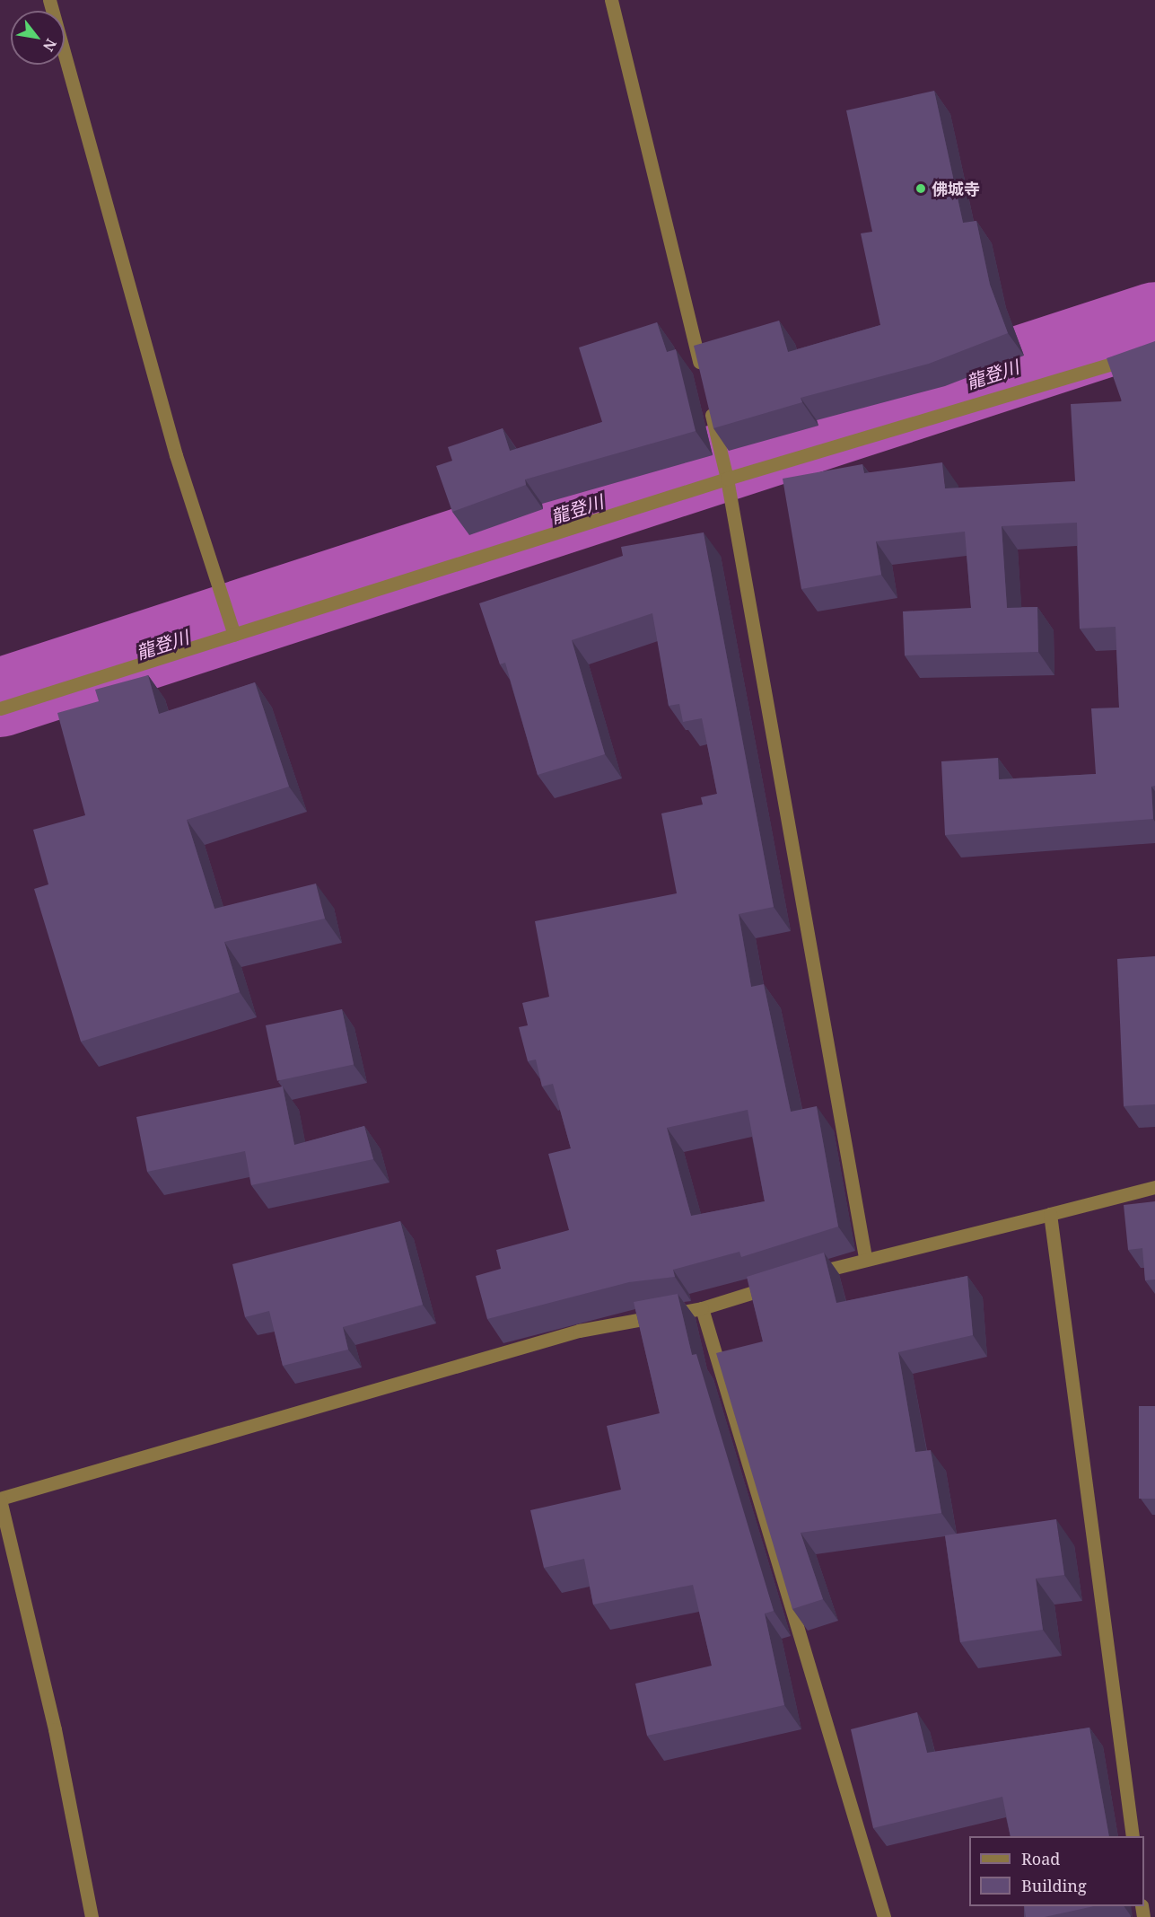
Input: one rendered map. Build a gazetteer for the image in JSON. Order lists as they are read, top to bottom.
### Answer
{
  "water": ["龍登川"],
  "places": ["佛城寺"],
  "legend": ["Road", "Building"],
  "north": "bottom right"
}
